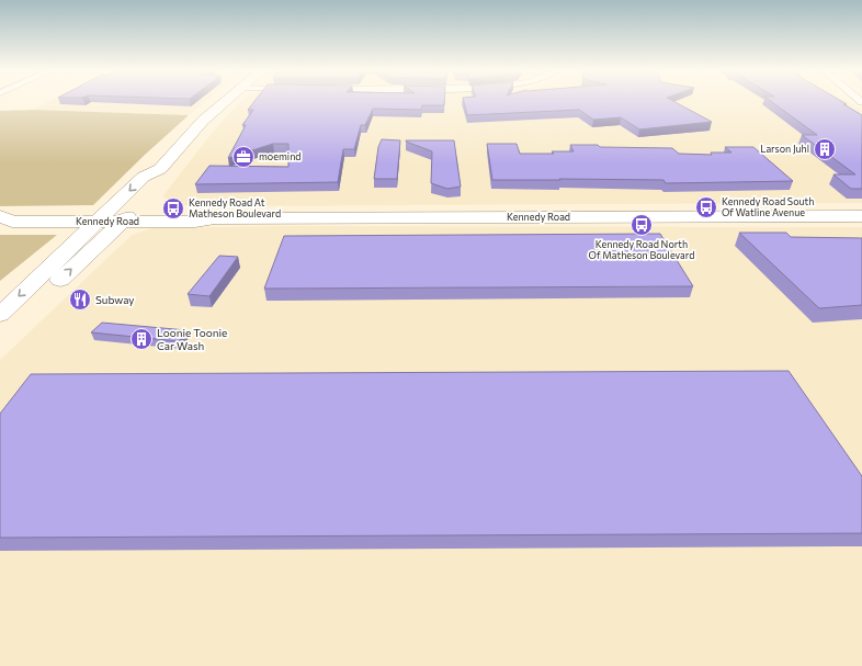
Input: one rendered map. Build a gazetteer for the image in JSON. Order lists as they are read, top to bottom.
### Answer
{
  "streets": {
    "street": ["Kennedy Road"]
  },
  "places": {
    "building": ["Larson Juhl", "Loonie Toonie Car Wash"],
    "office": ["moemind"],
    "bus stop": ["Kennedy Road South Of Watline Avenue", "Kennedy Road At Matheson Boulevard", "Kennedy Road North Of Matheson Boulevard"],
    "restaurant": ["Subway"]
  }
}
